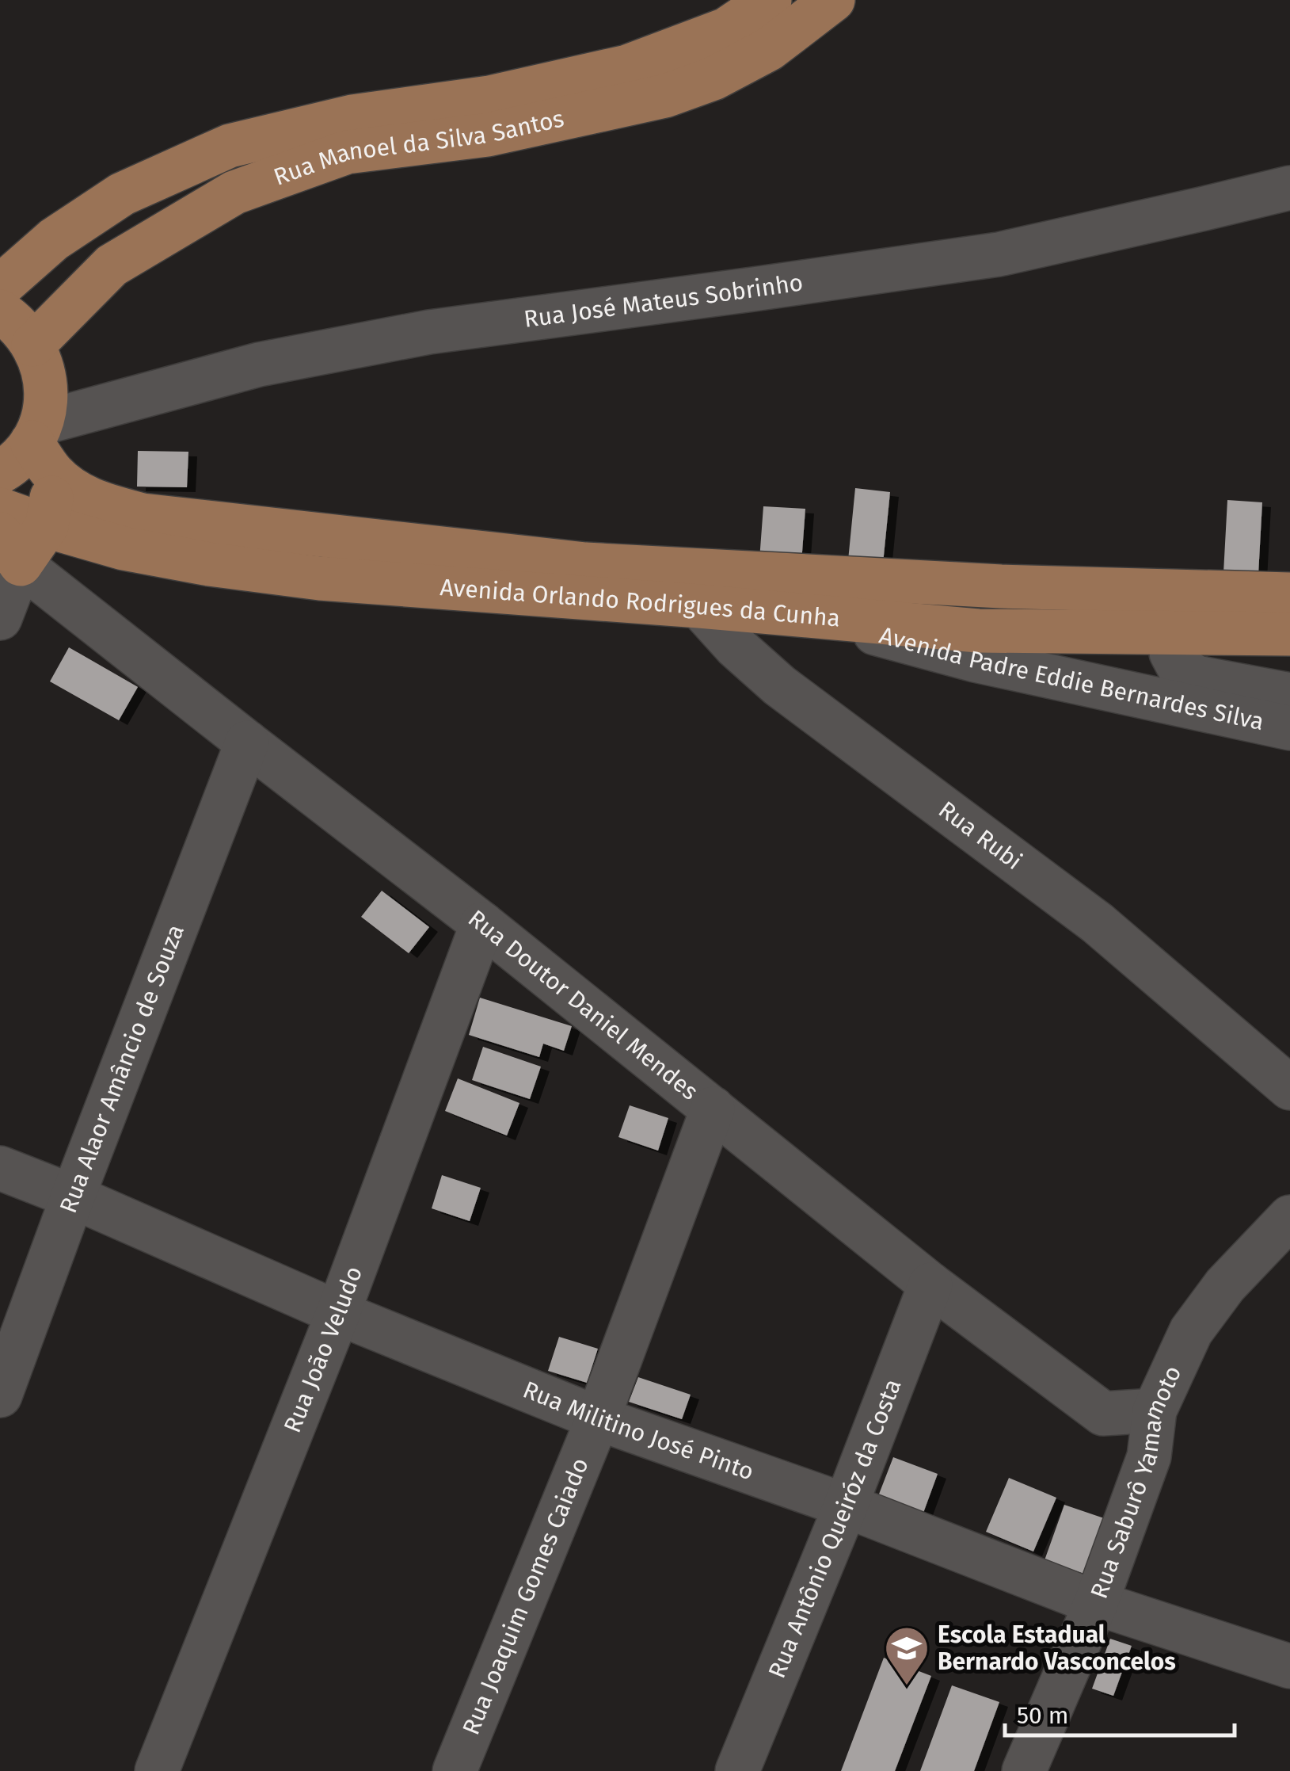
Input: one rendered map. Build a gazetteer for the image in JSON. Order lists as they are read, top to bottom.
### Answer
{
  "streets": {
    "main road": ["Rua Manoel da Silva Santos", "Avenida Orlando Rodrigues da Cunha"],
    "street": [
      "Rua José Mateus Sobrinho",
      "Avenida Padre Eddie Bernardes Silva",
      "Rua Rubi",
      "Rua Doutor Daniel Mendes",
      "Rua Alaor Amâncio de Souza",
      "Rua João Veludo",
      "Rua Militino José Pinto",
      "Rua Saburô Yamamoto",
      "Rua Antônio Queiróz da Costa",
      "Rua Joaquim Gomes Caiado"
    ]
  },
  "crossings": [
    ["Rua José Mateus Sobrinho", "Avenida Orlando Rodrigues da Cunha"],
    ["Avenida Orlando Rodrigues da Cunha", "Avenida Padre Eddie Bernardes Silva"],
    ["Avenida Orlando Rodrigues da Cunha", "Rua Rubi"],
    ["Rua Doutor Daniel Mendes", "Rua Alaor Amâncio de Souza"],
    ["Rua Doutor Daniel Mendes", "Rua João Veludo"],
    ["Rua Doutor Daniel Mendes", "Rua Saburô Yamamoto"],
    ["Rua Doutor Daniel Mendes", "Rua Antônio Queiróz da Costa"],
    ["Rua Doutor Daniel Mendes", "Rua Joaquim Gomes Caiado"],
    ["Rua Alaor Amâncio de Souza", "Rua Militino José Pinto"],
    ["Rua João Veludo", "Rua Militino José Pinto"],
    ["Rua Militino José Pinto", "Rua Saburô Yamamoto"],
    ["Rua Militino José Pinto", "Rua Antônio Queiróz da Costa"],
    ["Rua Militino José Pinto", "Rua Joaquim Gomes Caiado"]
  ],
  "places": {
    "school or university": ["Escola Estadual Bernardo Vasconcelos"]
  },
  "scale_bar": "50 m"
}
